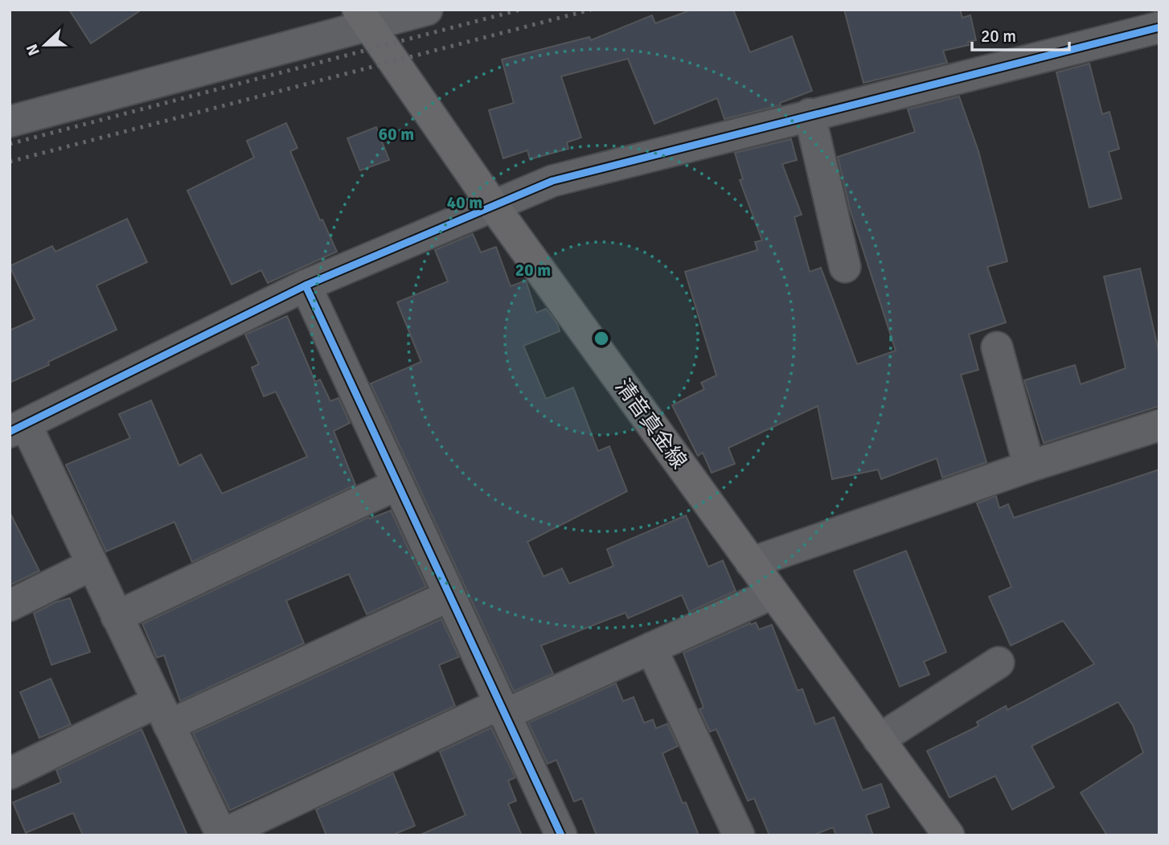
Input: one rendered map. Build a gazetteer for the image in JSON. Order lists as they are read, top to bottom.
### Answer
{
  "streets": {
    "main road": ["清音真金線"]
  },
  "scale_bar": "20 m",
  "north": "left",
  "rings": ["60 m", "40 m", "20 m"]
}
